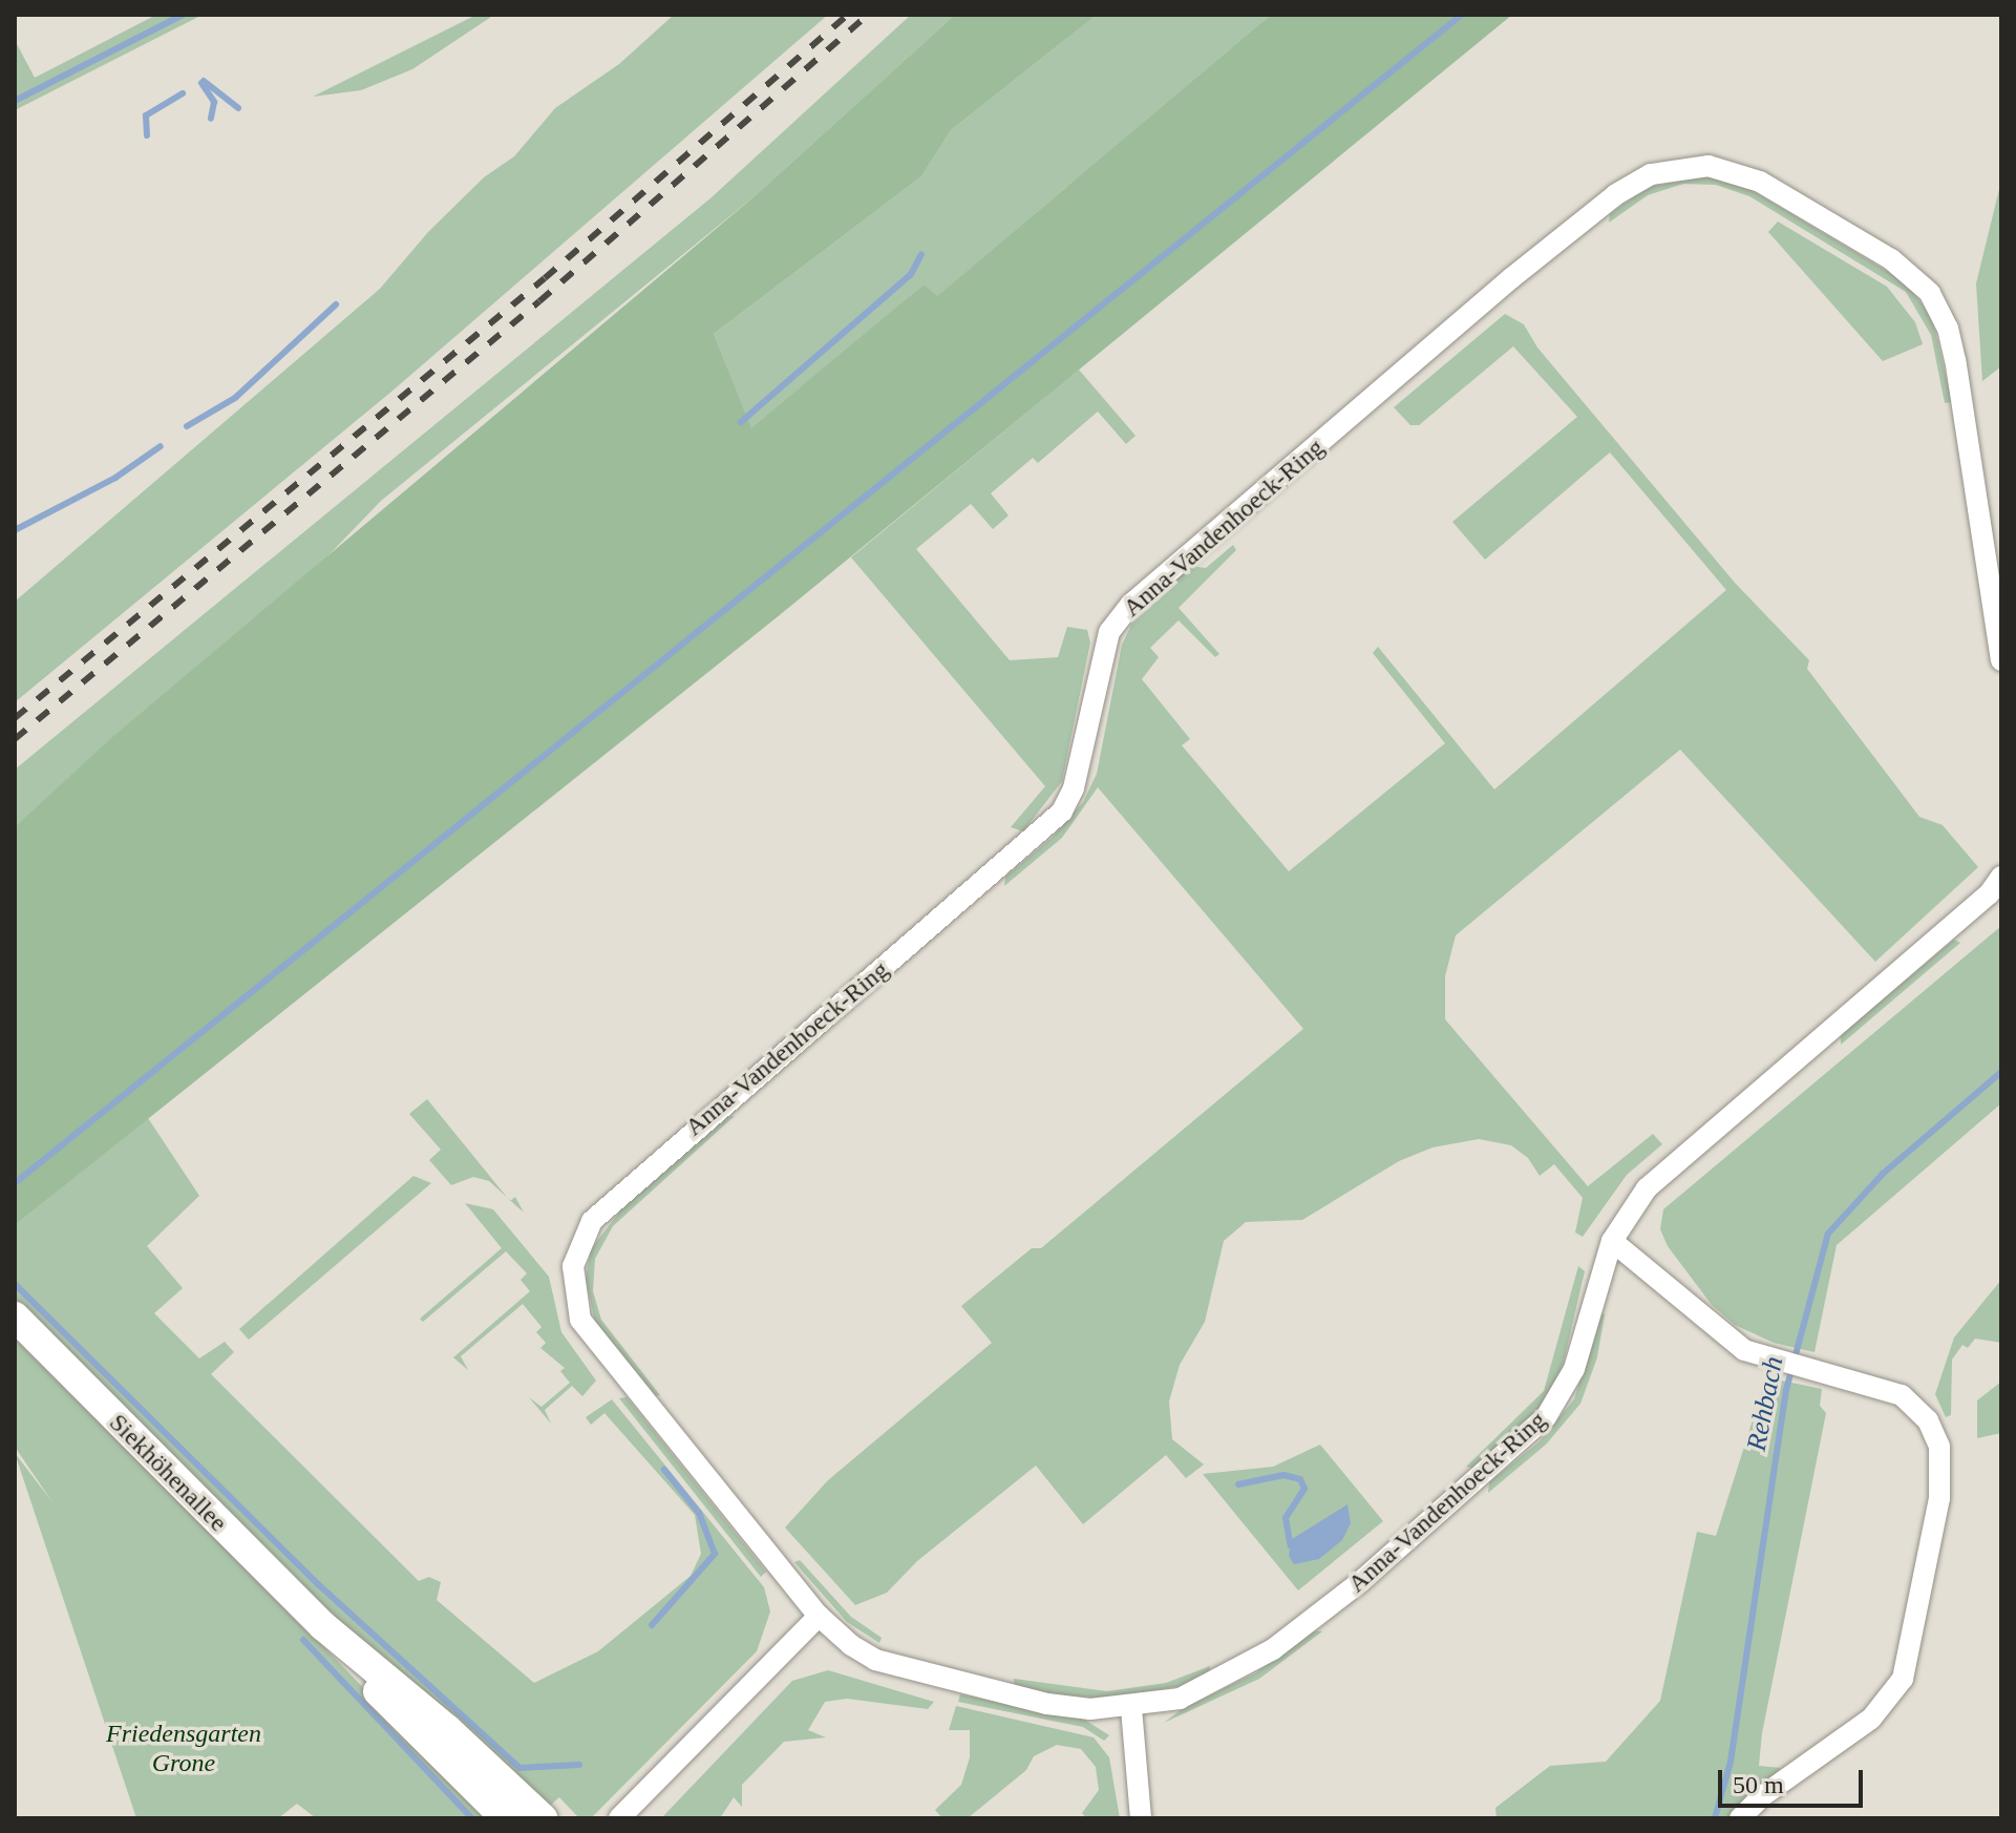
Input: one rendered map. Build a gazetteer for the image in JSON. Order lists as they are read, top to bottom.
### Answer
{
  "streets": {
    "main road": ["Siekhöhenallee"],
    "street": ["Anna-Vandenhoeck-Ring"]
  },
  "water": ["Rehbach"],
  "parks": ["Friedensgarten Grone"],
  "scale_bar": "50 m"
}
